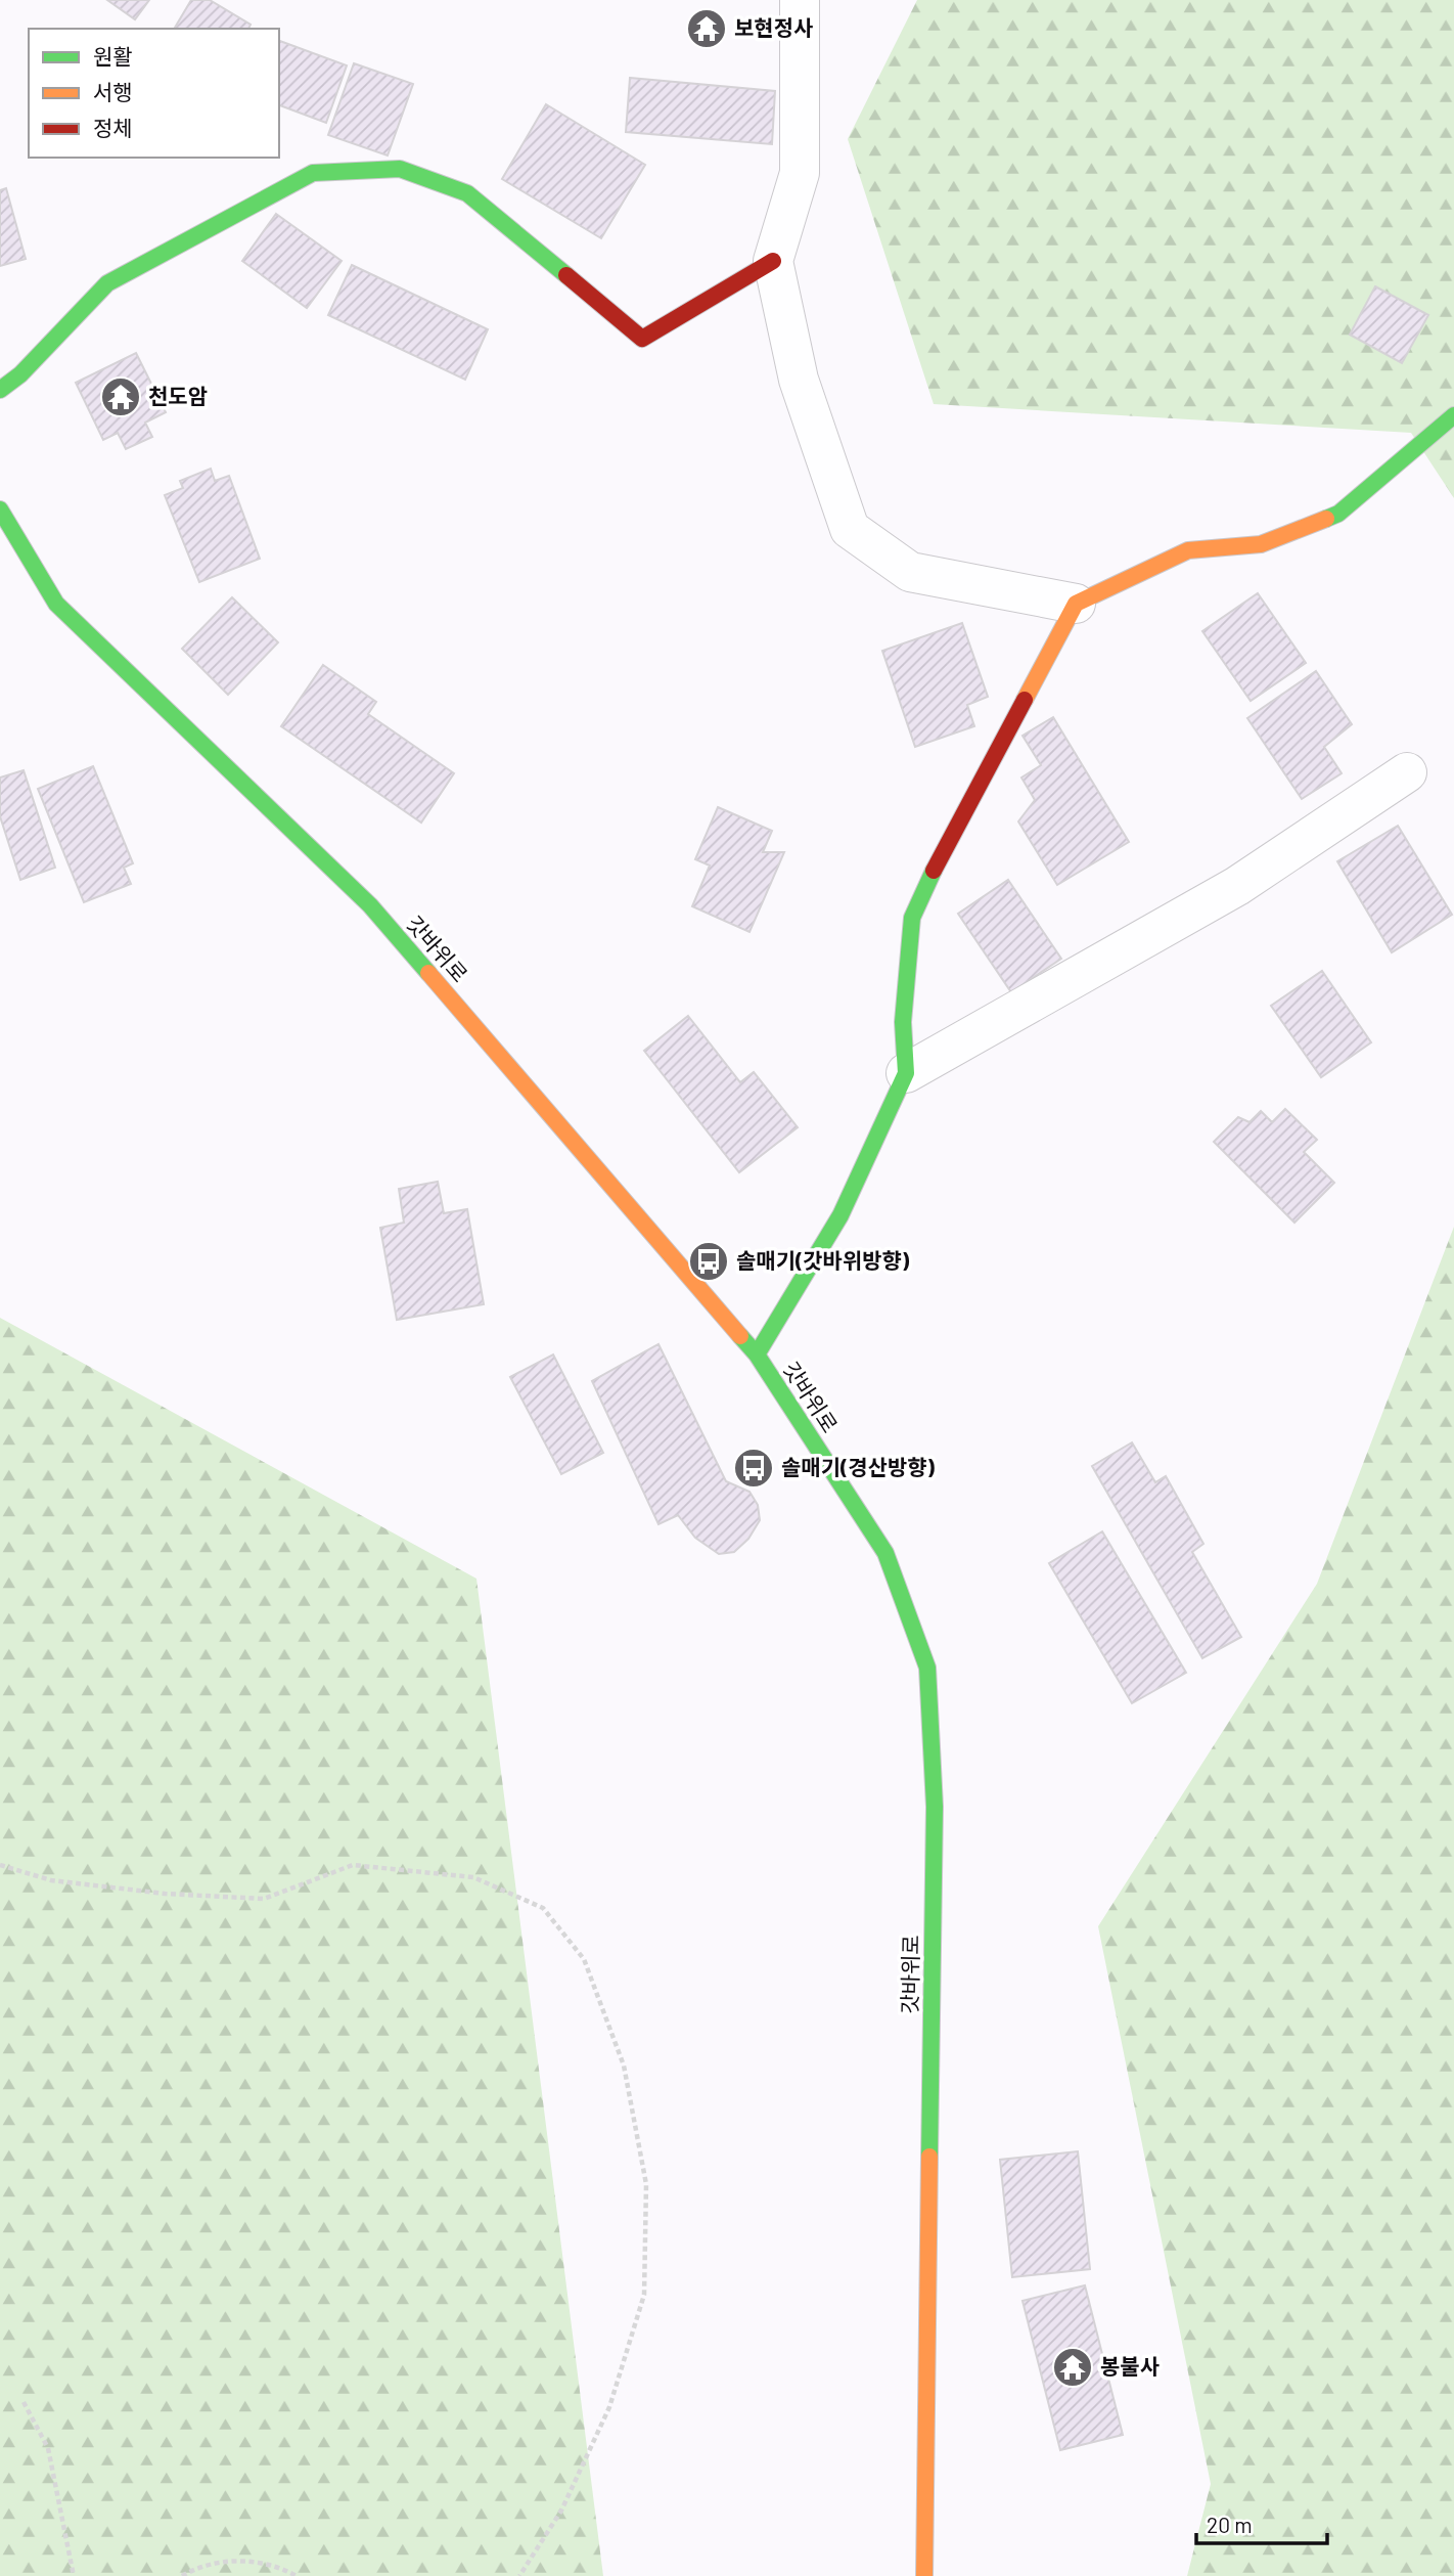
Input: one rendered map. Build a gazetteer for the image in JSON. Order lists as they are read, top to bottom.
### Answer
{
  "streets": {
    "street": ["갓바위로"]
  },
  "places": {
    "temple": ["보현정사", "천도암", "봉불사"],
    "bus stop": ["솔매기(갓바위방향)", "솔매기(경산방향)"]
  },
  "legend": ["원활", "서행", "정체"],
  "scale_bar": "20 m"
}
